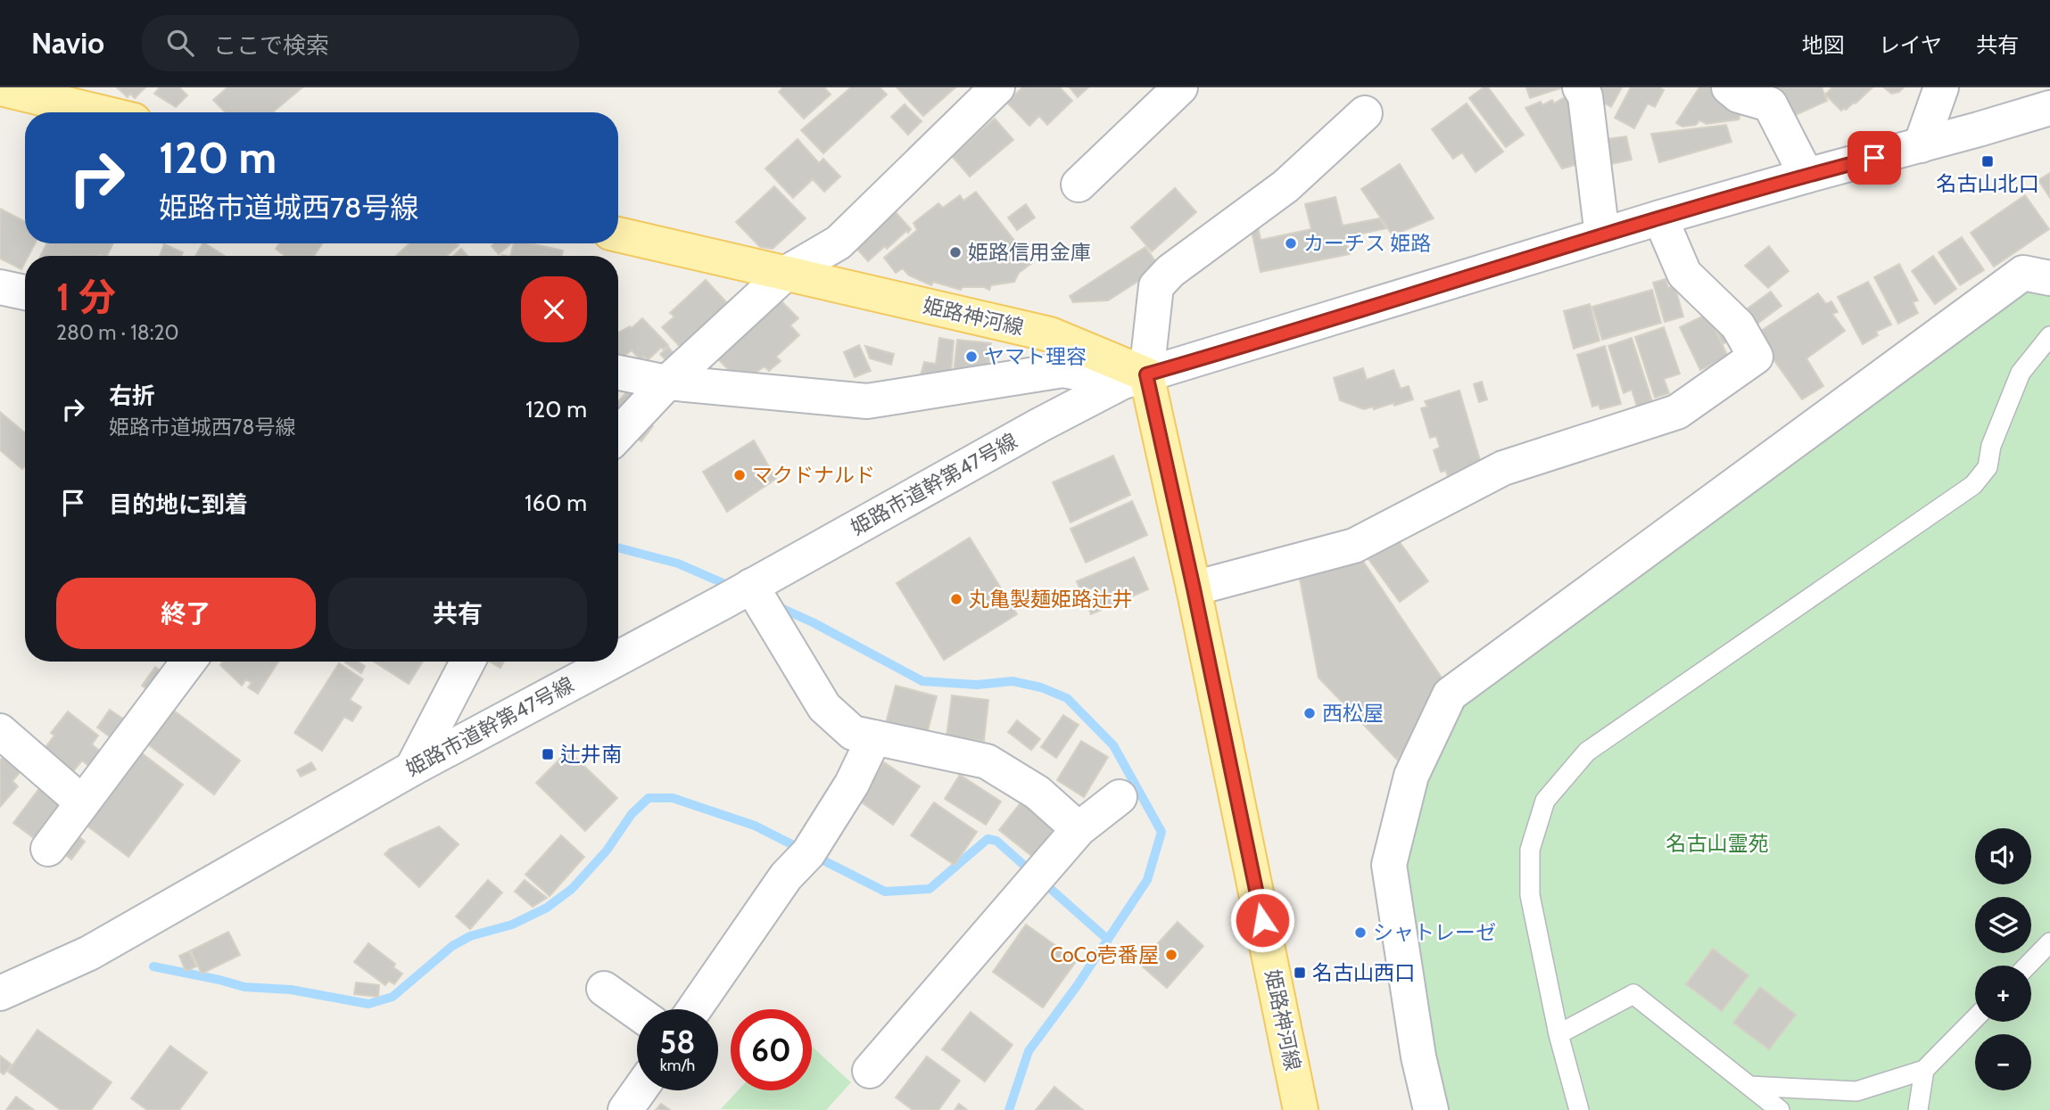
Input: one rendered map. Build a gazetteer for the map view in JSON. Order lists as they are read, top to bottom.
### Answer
{
  "streets": {
    "main road": ["姫路神河線"],
    "street": ["姫路市道幹第47号線"]
  },
  "crossings": [
    ["姫路神河線", "姫路市道幹第47号線"]
  ],
  "parks": ["名古山霊苑"],
  "places": {
    "transit": ["名古山北口", "辻井南", "名古山西口"],
    "other": [
      "カーチス 姫路",
      "姫路信用金庫",
      "ヤマト理容",
      "マクドナルド",
      "丸亀製麺姫路辻井",
      "西松屋",
      "シャトレーゼ",
      "CoCo壱番屋"
    ]
  },
  "page": {
    "header": "Navio",
    "search": "ここで検索",
    "nav": ["地図", "レイヤ", "共有"],
    "turn": ["120 m", "姫路市道城西78号線"],
    "heading": ["1 分", "280 m · 18:20"],
    "list": [
      {
        "name": "右折",
        "note": "姫路市道城西78号線",
        "value": "120 m"
      },
      {
        "name": "目的地に到着",
        "value": "160 m"
      }
    ],
    "buttons": ["終了", "共有"],
    "map_buttons": ["+", "−"],
    "speed": "58 km/h",
    "limit": "60"
  }
}
